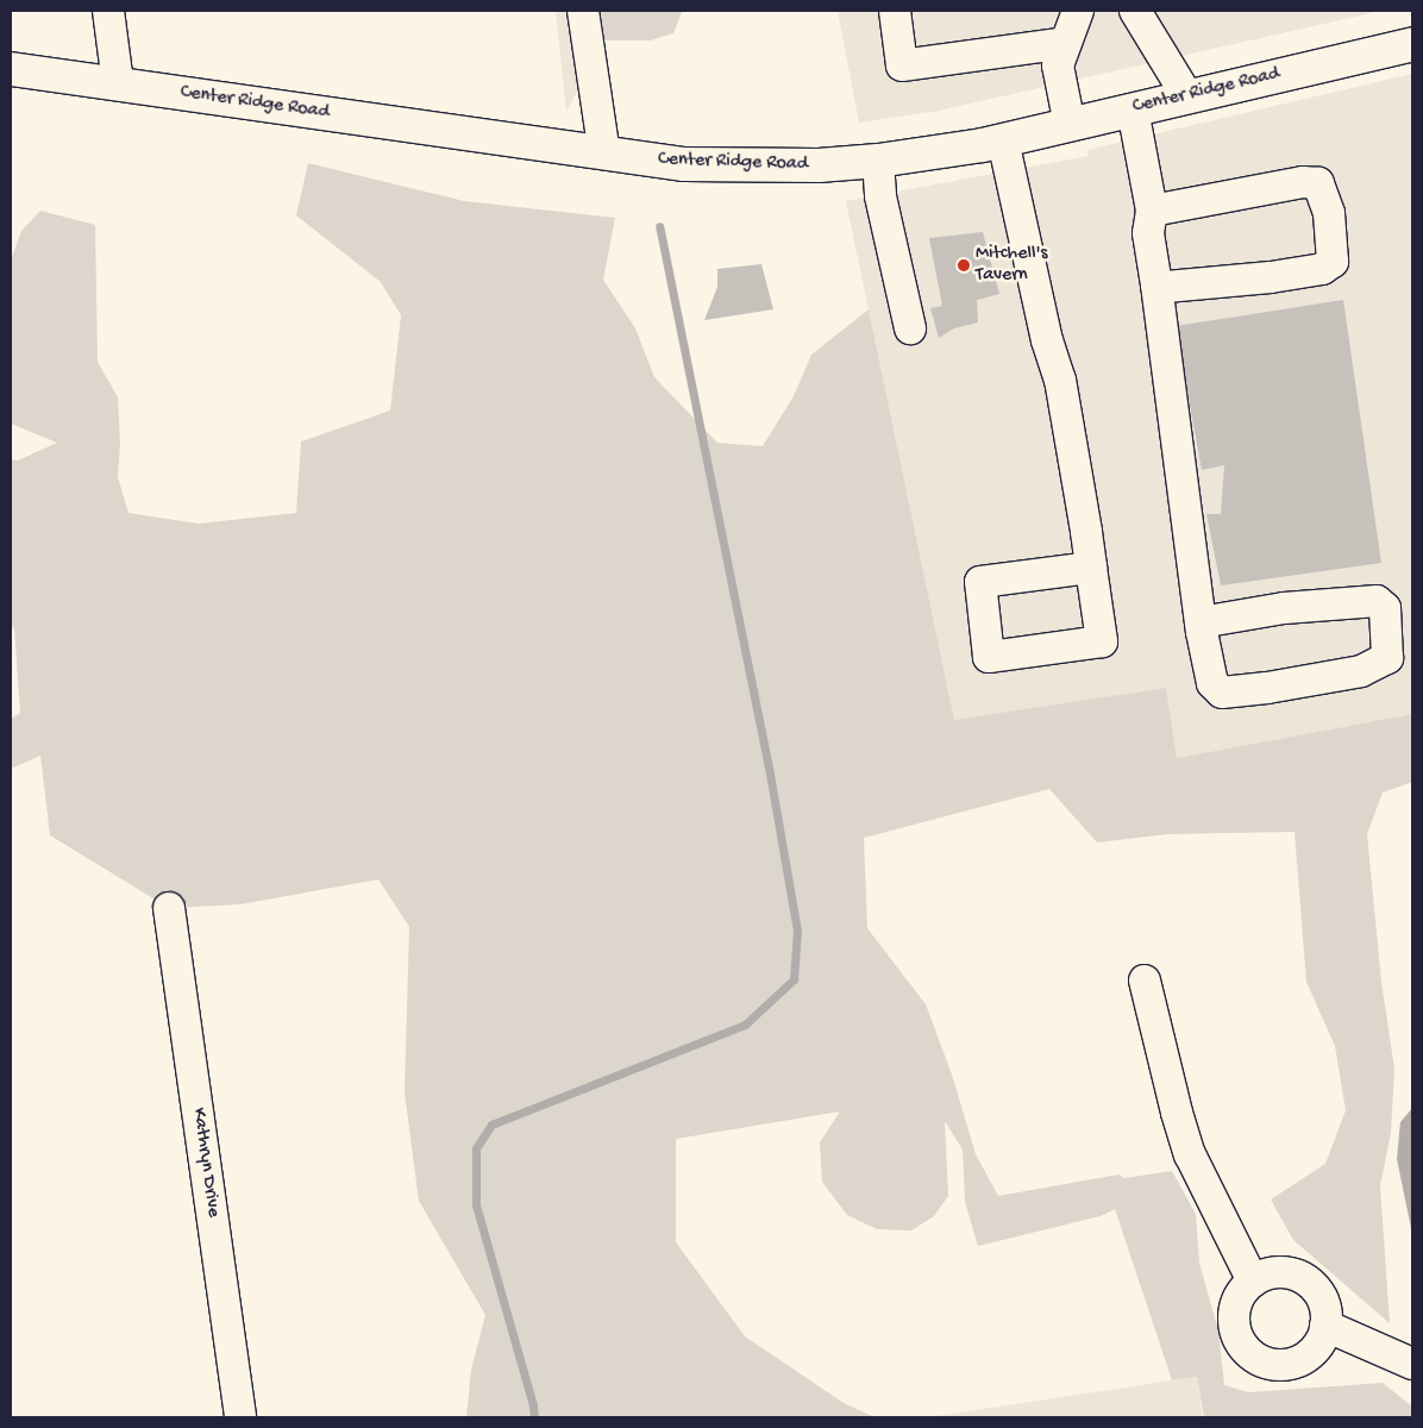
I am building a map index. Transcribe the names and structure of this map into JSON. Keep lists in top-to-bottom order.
{
  "streets": {
    "main road": ["Center Ridge Road"],
    "street": ["Kathryn Drive"]
  },
  "places": ["Mitchell's Tavern"]
}
